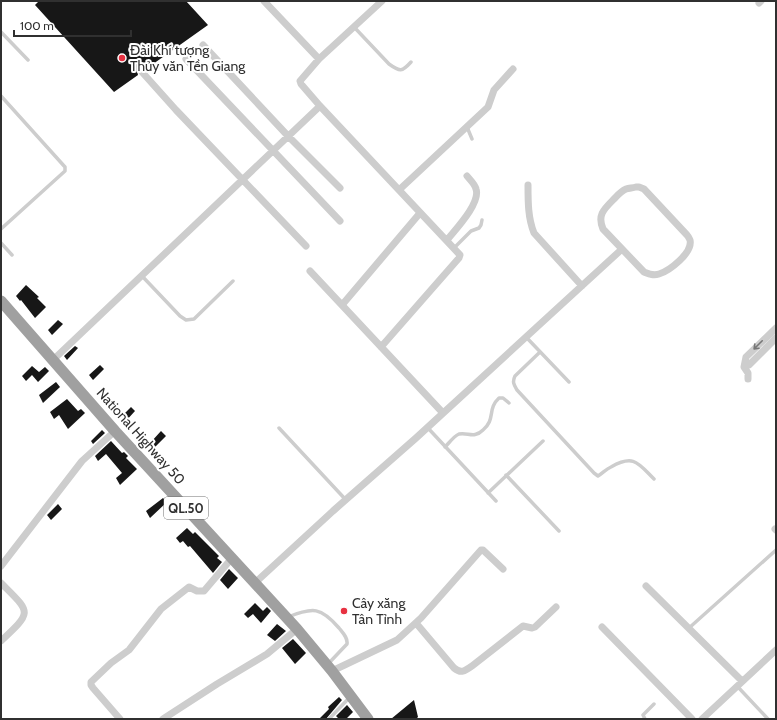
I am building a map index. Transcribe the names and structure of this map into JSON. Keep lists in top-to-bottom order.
{
  "streets": {
    "highway": ["National Highway 50", "QL.50"]
  },
  "places": ["Đài Khí tượng Thủy văn Tền Giang", "Cây xăng Tân Tỉnh"],
  "scale_bar": "100 m"
}
